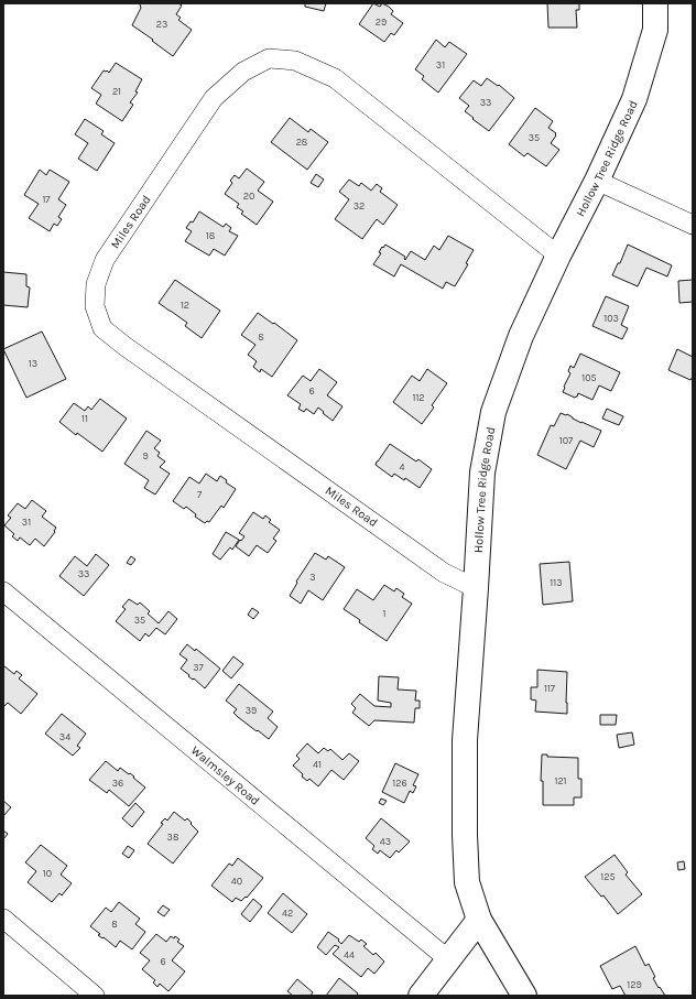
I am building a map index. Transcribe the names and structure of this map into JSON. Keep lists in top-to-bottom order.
{
  "streets": {
    "main road": ["Hollow Tree Ridge Road"],
    "street": ["Miles Road", "Walmsley Road"]
  },
  "crossings": [
    ["Hollow Tree Ridge Road", "Miles Road"]
  ],
  "house_numbers": [
    "29",
    "23",
    "31",
    "21",
    "33",
    "35",
    "28",
    "20",
    "17",
    "32",
    "18",
    "12",
    "103",
    "8",
    "13",
    "105",
    "6",
    "112",
    "11",
    "107",
    "9",
    "4",
    "7",
    "31",
    "33",
    "3",
    "113",
    "1",
    "35",
    "37",
    "117",
    "39",
    "34",
    "41",
    "121",
    "36",
    "126",
    "38",
    "43",
    "10",
    "125",
    "40",
    "42",
    "8",
    "44",
    "6",
    "129"
  ]
}
